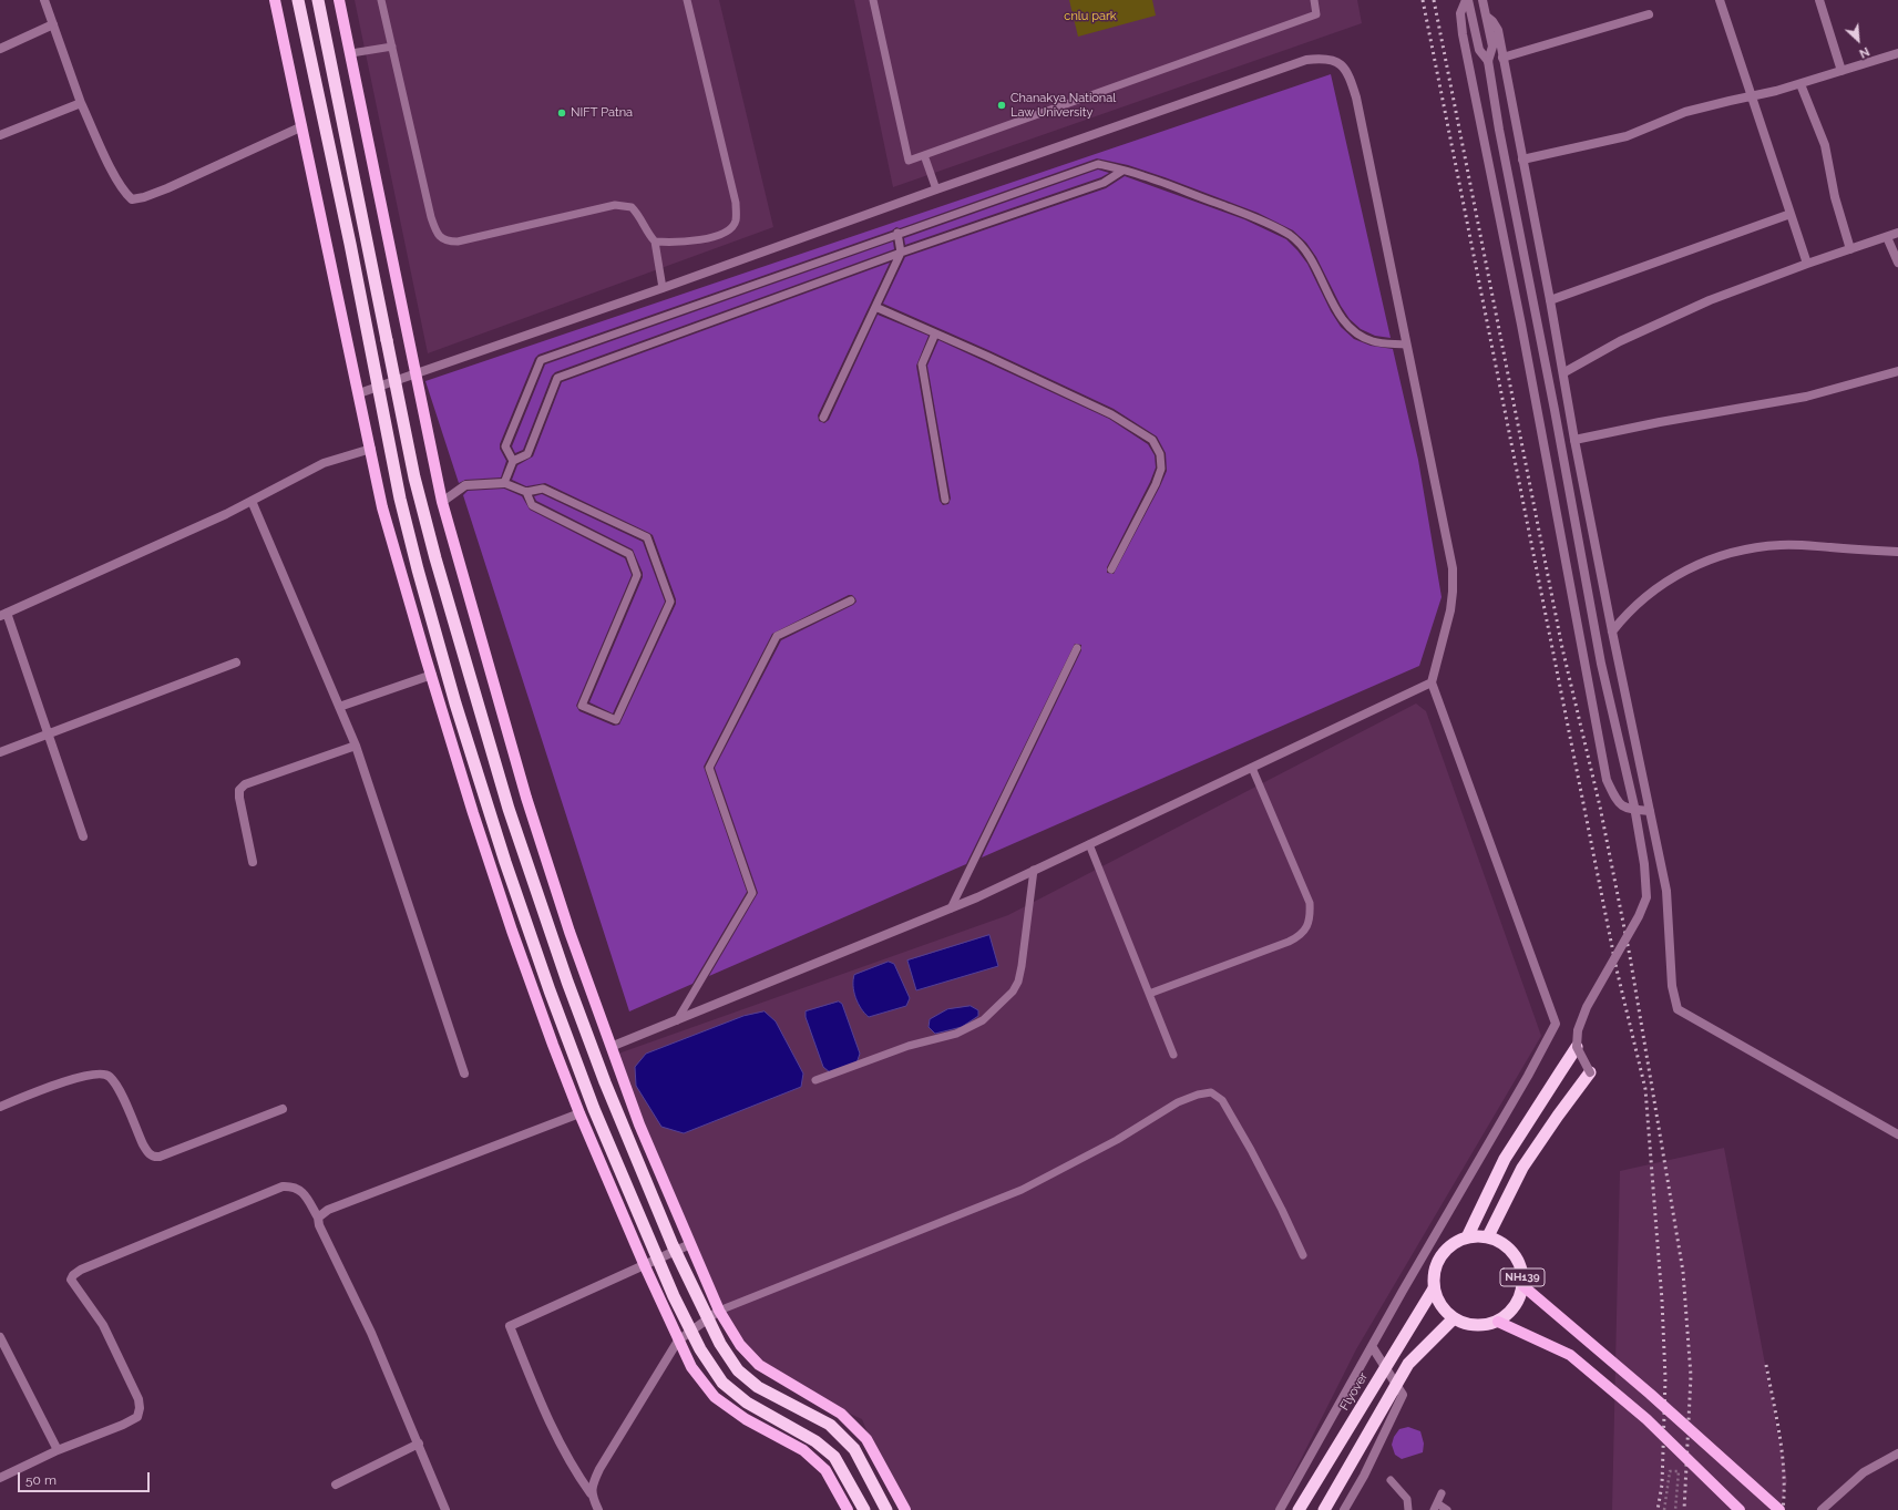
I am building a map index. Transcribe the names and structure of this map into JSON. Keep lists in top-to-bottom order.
{
  "streets": {
    "highway": ["NH139", "Flyover"]
  },
  "crossings": [
    ["NH139", "Flyover"]
  ],
  "parks": ["cnlu park"],
  "places": ["Chanakya National Law University", "NIFT Patna"],
  "scale_bar": "50 m",
  "north": "bottom right"
}
